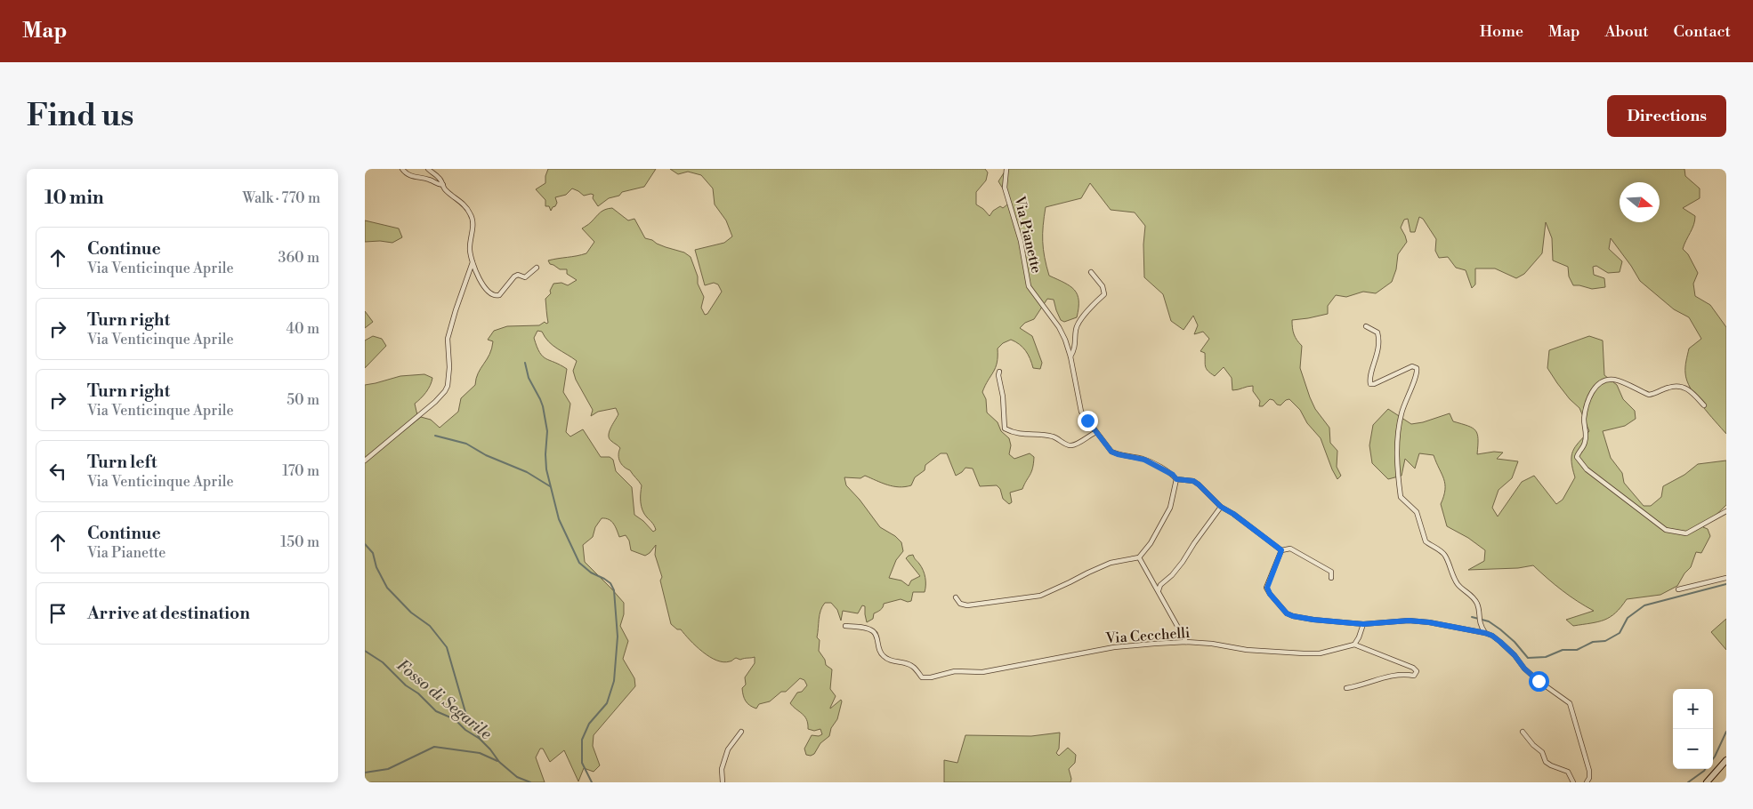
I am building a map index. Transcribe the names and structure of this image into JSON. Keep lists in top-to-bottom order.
{
  "streets": {
    "street": ["Via Pianette", "Via Cecchelli"]
  },
  "water": ["Fosso di Segarile"],
  "north": "right",
  "page": {
    "header": "Map",
    "nav": [
      "Home",
      "Map",
      "About",
      "Contact"
    ],
    "buttons": "Directions",
    "title": "Find us",
    "heading": ["10 min", "Walk · 770 m"],
    "list": [
      ["Continue", "Via Venticinque Aprile", "360 m"],
      ["Turn right", "Via Venticinque Aprile", "40 m"],
      ["Turn right", "Via Venticinque Aprile", "50 m"],
      ["Turn left", "Via Venticinque Aprile", "170 m"],
      ["Continue", "Via Pianette", "150 m"],
      "Arrive at destination"
    ],
    "map_buttons": ["+", "−"]
  }
}
